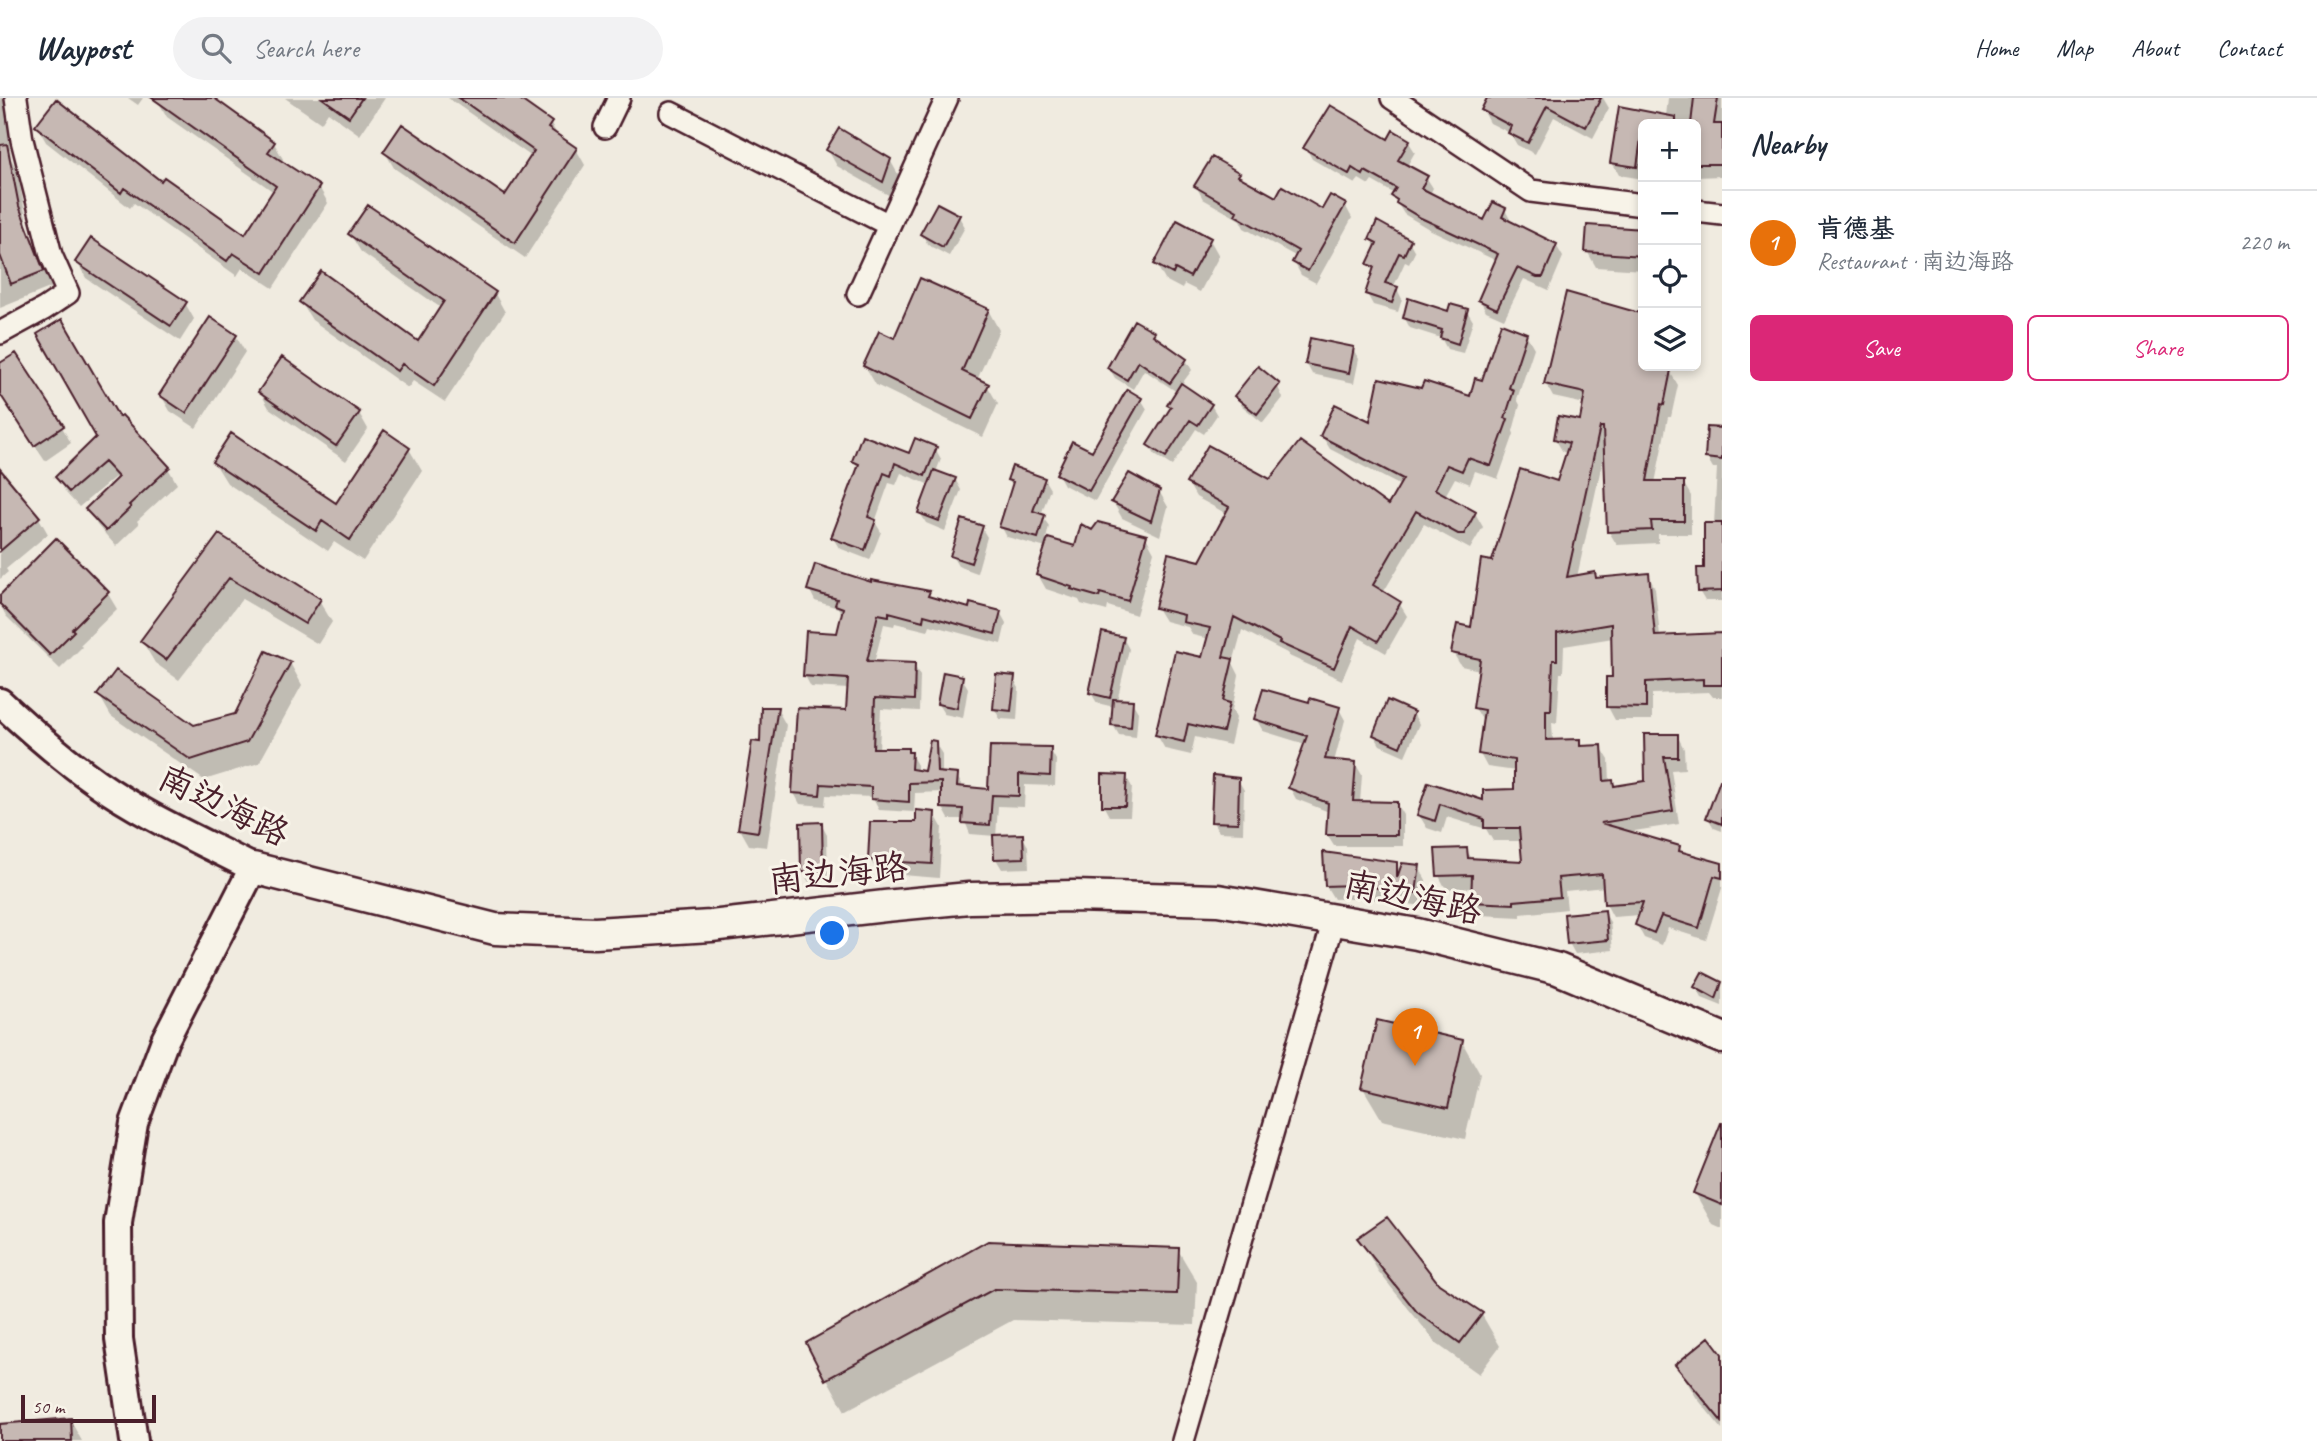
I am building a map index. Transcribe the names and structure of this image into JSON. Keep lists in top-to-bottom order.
{
  "streets": {
    "main road": ["南边海路"]
  },
  "scale_bar": "50 m",
  "page": {
    "header": "Waypost",
    "search": "Search here",
    "nav": [
      "Home",
      "Map",
      "About",
      "Contact"
    ],
    "heading": "Nearby",
    "map_buttons": ["+", "−"],
    "list": [
      {
        "mark": "1",
        "name": "肯德基",
        "note": "Restaurant · 南边海路",
        "value": "220 m"
      }
    ],
    "buttons": ["Save", "Share"],
    "pins": "1",
    "scale": "50 m"
  }
}
